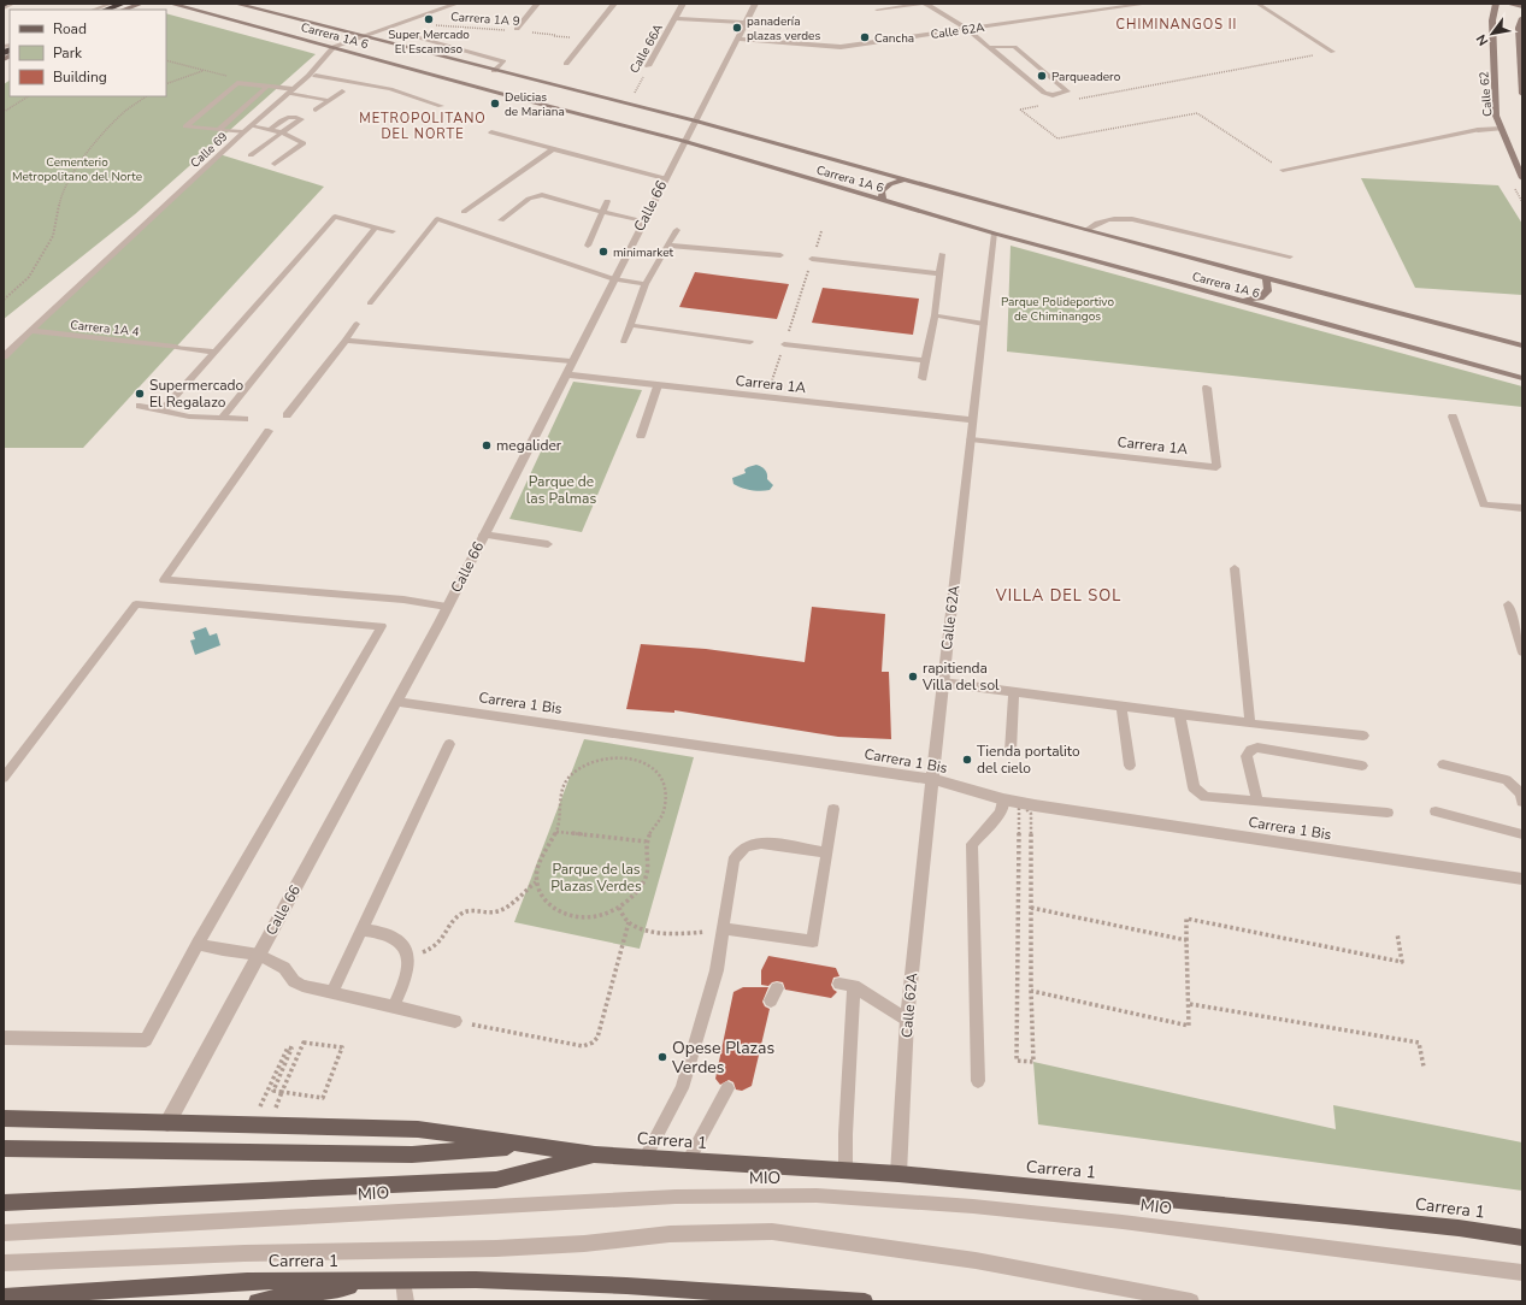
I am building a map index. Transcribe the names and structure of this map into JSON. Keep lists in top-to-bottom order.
{
  "streets": {
    "main road": ["Carrera 1"],
    "street": [
      "Carrera 1A 9",
      "Calle 62A",
      "Carrera 1A 6",
      "Calle 66A",
      "Calle 62",
      "Calle 69",
      "Calle 66",
      "Carrera 1A 4",
      "Carrera 1A",
      "Carrera 1 Bis"
    ],
    "lane": ["MIO"]
  },
  "crossings": [
    ["Carrera 1A 9", "Calle 69"],
    ["Calle 62A", "Carrera 1A 6"],
    ["Calle 62A", "Calle 66"],
    ["Calle 62A", "Carrera 1A"],
    ["Calle 62A", "Carrera 1 Bis"],
    ["Calle 62A", "Carrera 1"],
    ["Carrera 1A 6", "Calle 66A"],
    ["Carrera 1A 6", "Calle 69"],
    ["Carrera 1A 6", "Calle 66"],
    ["Calle 69", "Carrera 1A 4"],
    ["Calle 66", "Carrera 1A"],
    ["Calle 66", "Carrera 1 Bis"],
    ["Calle 66", "Carrera 1"]
  ],
  "districts": ["CHIMINANGOS II", "METROPOLITANO DEL NORTE", "VILLA DEL SOL"],
  "parks": [
    "Cementerio Metropolitano del Norte",
    "Parque Polideportivo de Chiminangos",
    "Parque de las Palmas",
    "Parque de las Plazas Verdes"
  ],
  "places": [
    "Super Mercado El Escamoso",
    "panadería plazas verdes",
    "Cancha",
    "Parqueadero",
    "Delicias de Mariana",
    "minimarket",
    "Supermercado El Regalazo",
    "megalider",
    "rapitienda Villa del sol",
    "Tienda portalito del cielo",
    "Opese Plazas Verdes"
  ],
  "legend": ["Road", "Park", "Building"],
  "north": "bottom left"
}
